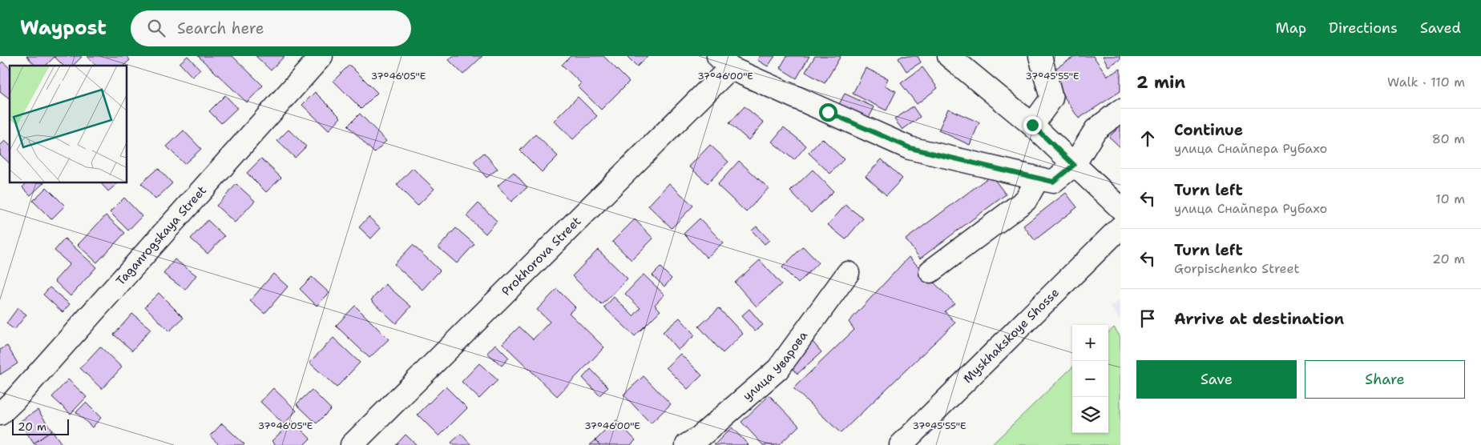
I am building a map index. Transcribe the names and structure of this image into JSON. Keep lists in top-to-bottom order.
{
  "streets": {
    "street": [
      "Taganrogskaya Street",
      "Prokhorova Street",
      "Myskhakskoye Shosse",
      "улица Уварова"
    ]
  },
  "scale_bar": "20 m",
  "page": {
    "header": "Waypost",
    "search": "Search here",
    "nav": ["Map", "Directions", "Saved"],
    "heading": ["2 min", "Walk · 110 m"],
    "list": [
      ["Continue", "улица Снайпера Рубахо", "80 m"],
      ["Turn left", "улица Снайпера Рубахо", "10 m"],
      ["Turn left", "Gorpischenko Street", "20 m"],
      "Arrive at destination"
    ],
    "map_buttons": ["+", "−"],
    "buttons": ["Save", "Share"],
    "scale": "20 m"
  },
  "coordinates": ["37°46'05\"E", "37°46'00\"E", "37°45'55\"E"]
}
